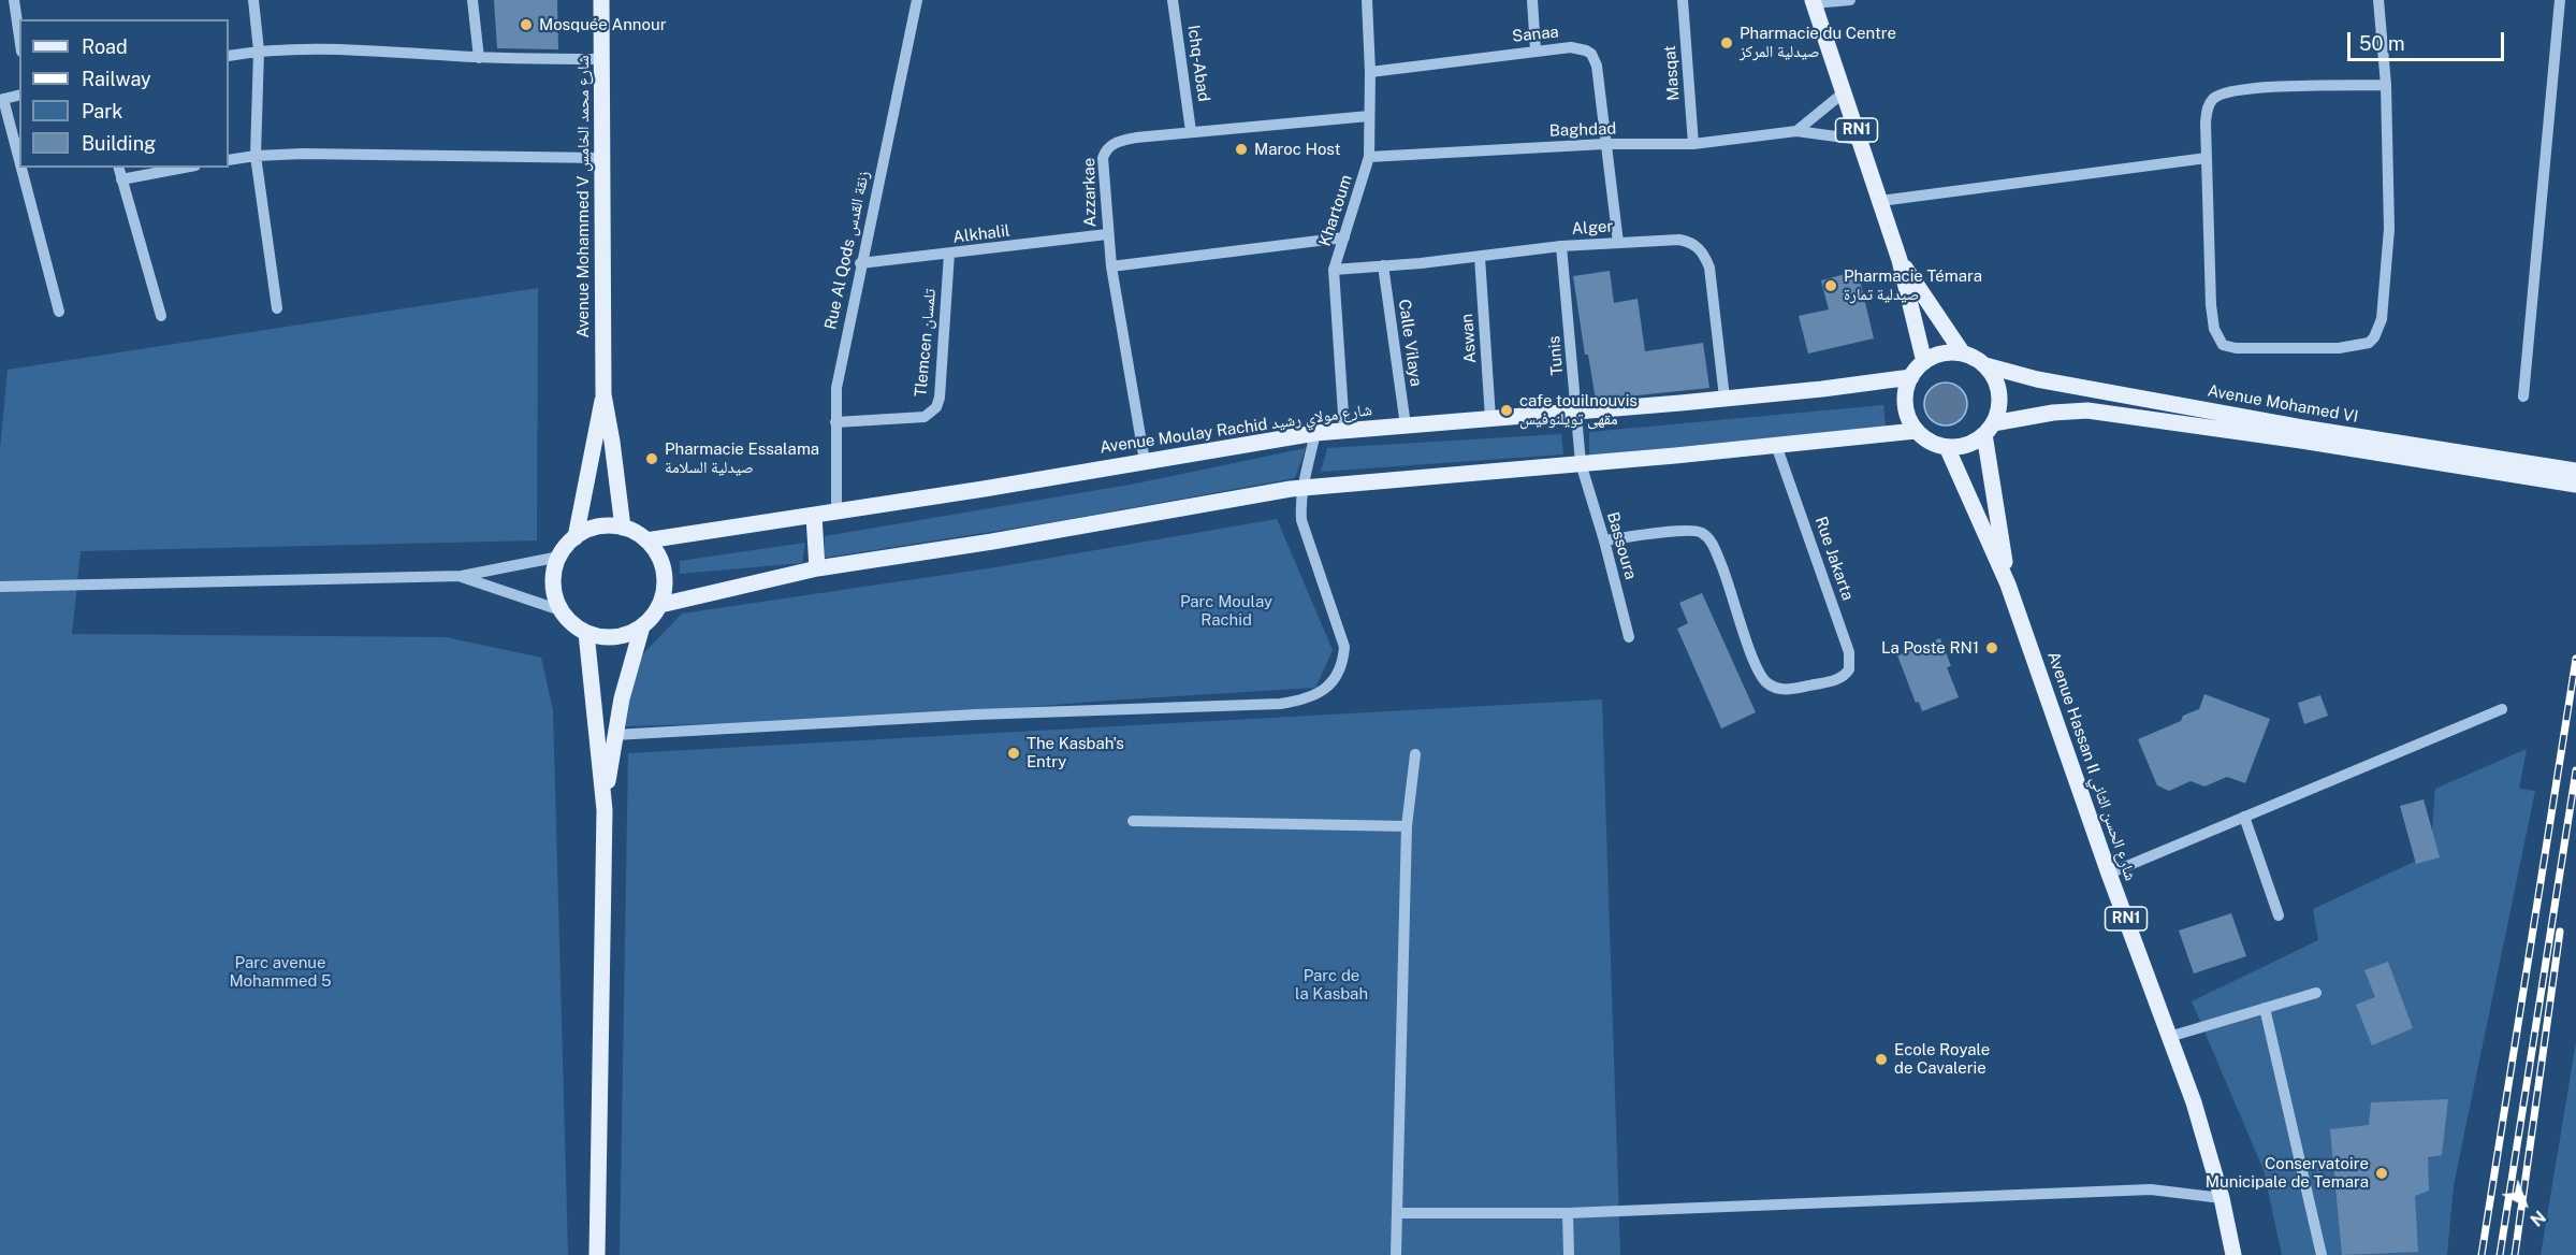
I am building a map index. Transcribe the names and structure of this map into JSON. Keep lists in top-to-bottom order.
{
  "streets": {
    "main road": [
      "RN1",
      "Avenue Mohammed V شارع محمد الخامس",
      "Avenue Mohamed VI",
      "Avenue Moulay Rachid شارع مولاي رشيد",
      "Avenue Hassan II شارع الحسن الثاني"
    ],
    "street": [
      "Sanaa",
      "Ichq-Abad",
      "Masqat",
      "Baghdad",
      "Azzarkae",
      "Khartoum",
      "Alger",
      "Alkhalil",
      "Rue Al Qods زنقة القدس",
      "Aswan",
      "Tlemcen تلمسان",
      "Calle Vilaya",
      "Tunis",
      "Bassoura",
      "Rue Jakarta"
    ]
  },
  "crossings": [
    ["Sanaa", "Baghdad"],
    ["Sanaa", "Khartoum"],
    ["Sanaa", "Alger"],
    ["Ichq-Abad", "Azzarkae"],
    ["Masqat", "Baghdad"],
    ["Baghdad", "RN1"],
    ["Baghdad", "Khartoum"],
    ["RN1", "Avenue Mohamed VI"],
    ["RN1", "Avenue Moulay Rachid شارع مولاي رشيد"],
    ["RN1", "Avenue Hassan II شارع الحسن الثاني"],
    ["Azzarkae", "Khartoum"],
    ["Azzarkae", "Alkhalil"],
    ["Azzarkae", "Avenue Moulay Rachid شارع مولاي رشيد"],
    ["Khartoum", "Alger"],
    ["Khartoum", "Avenue Moulay Rachid شارع مولاي رشيد"],
    ["Alger", "Aswan"],
    ["Alger", "Calle Vilaya"],
    ["Alger", "Tunis"],
    ["Alger", "Avenue Moulay Rachid شارع مولاي رشيد"],
    ["Alkhalil", "Rue Al Qods زنقة القدس"],
    ["Alkhalil", "Tlemcen تلمسان"],
    ["Rue Al Qods زنقة القدس", "Tlemcen تلمسان"],
    ["Rue Al Qods زنقة القدس", "Avenue Moulay Rachid شارع مولاي رشيد"],
    ["Aswan", "Avenue Moulay Rachid شارع مولاي رشيد"],
    ["Calle Vilaya", "Avenue Moulay Rachid شارع مولاي رشيد"],
    ["Tunis", "Avenue Moulay Rachid شارع مولاي رشيد"],
    ["Tunis", "Bassoura"],
    ["Avenue Mohamed VI", "Avenue Moulay Rachid شارع مولاي رشيد"],
    ["Avenue Mohamed VI", "Avenue Hassan II شارع الحسن الثاني"],
    ["Avenue Moulay Rachid شارع مولاي رشيد", "Avenue Hassan II شارع الحسن الثاني"],
    ["Bassoura", "Rue Jakarta"]
  ],
  "parks": ["Parc Moulay Rachid", "Parc avenue Mohammed 5", "Parc de la Kasbah"],
  "places": [
    "Mosquée Annour",
    "Pharmacie du Centre صيدلية المركز",
    "Maroc Host",
    "Pharmacie Témara صيدلية تمارة",
    "cafe touilnouvis مقهى تويلنوفيس",
    "Pharmacie Essalama صيدلية السلامة",
    "La Poste RN1",
    "The Kasbah's Entry",
    "Ecole Royale de Cavalerie",
    "Conservatoire Municipale de Temara"
  ],
  "legend": [
    "Road",
    "Railway",
    "Park",
    "Building"
  ],
  "scale_bar": "50 m",
  "north": "bottom right"
}
